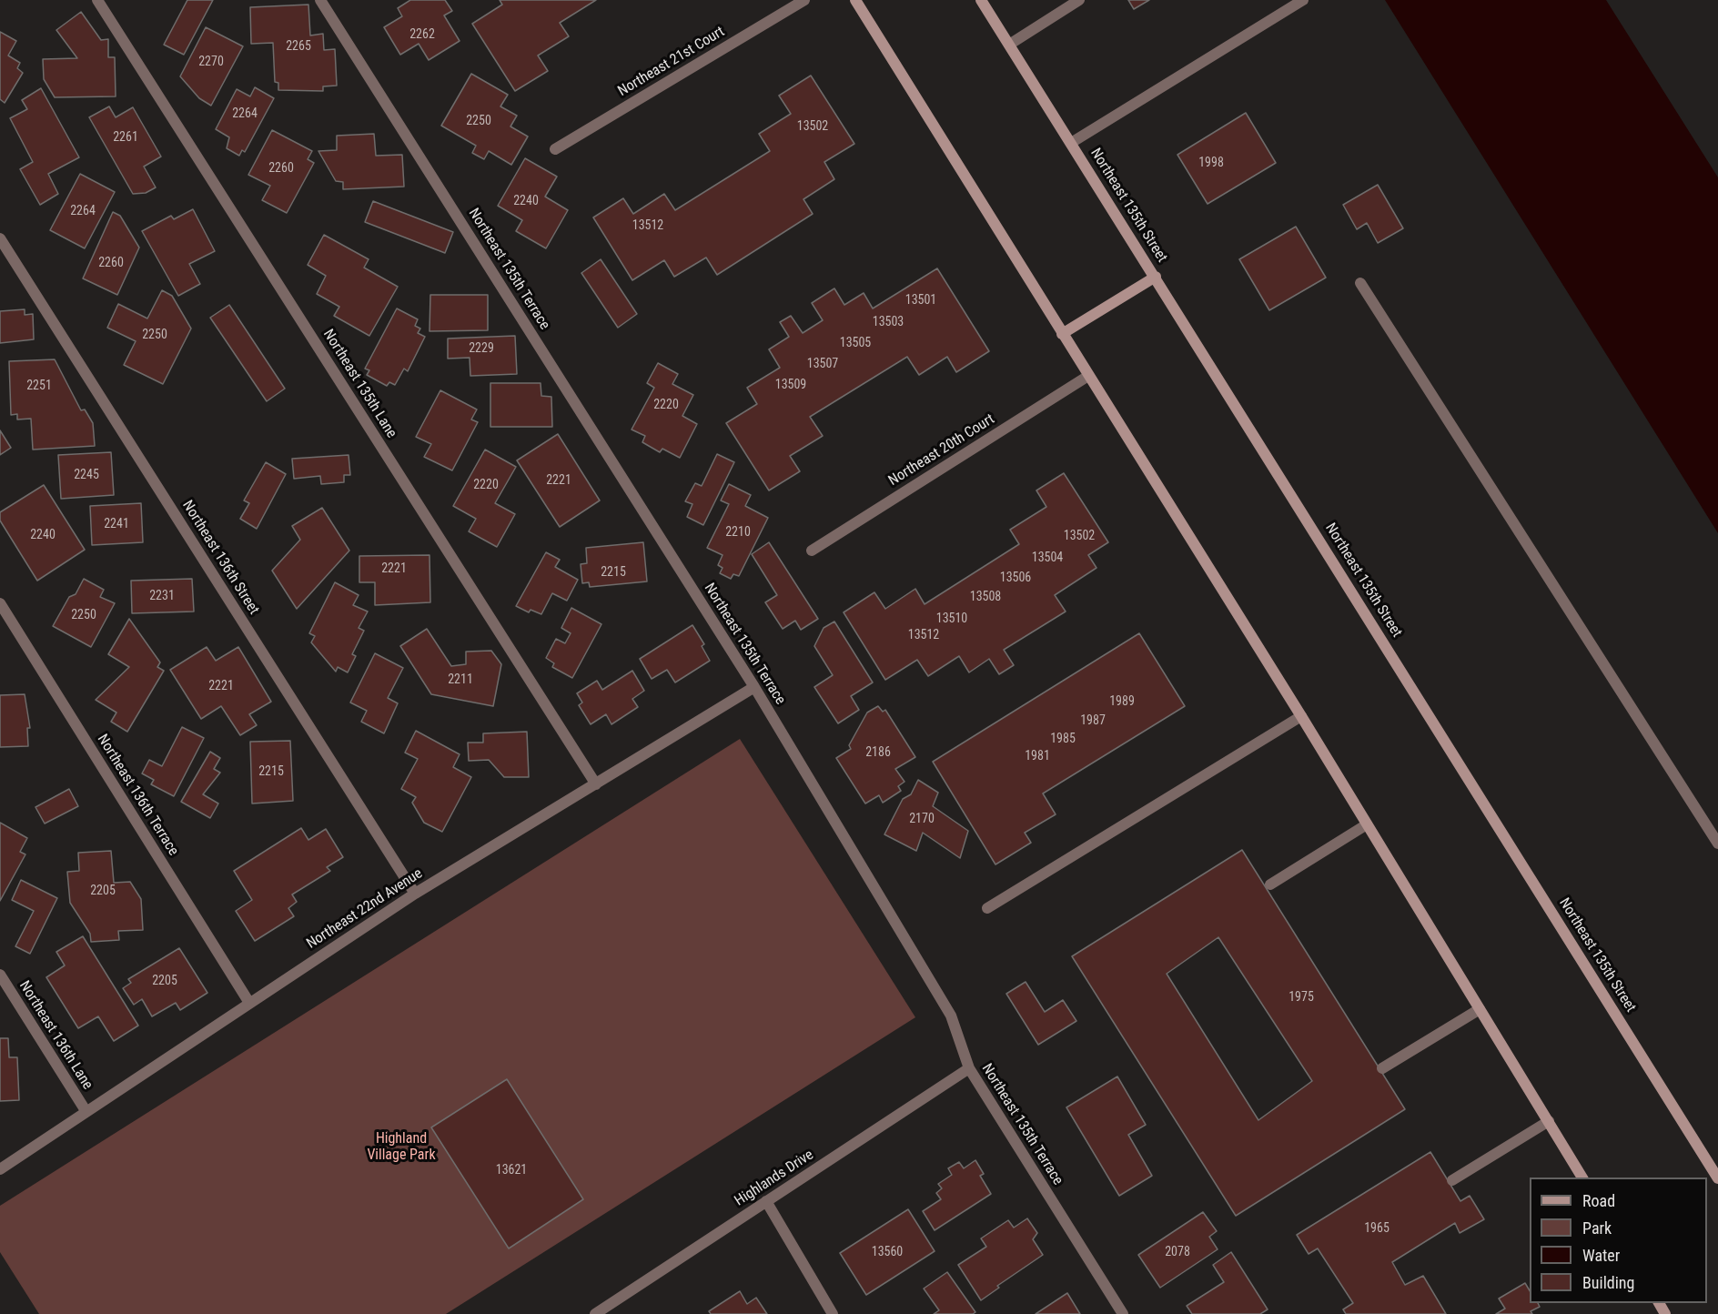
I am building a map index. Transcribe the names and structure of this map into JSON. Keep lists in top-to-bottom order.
{
  "streets": {
    "street": [
      "Northeast 21st Court",
      "Northeast 135th Street",
      "Northeast 135th Terrace",
      "Northeast 135th Lane",
      "Northeast 20th Court",
      "Northeast 136th Street",
      "Northeast 136th Terrace",
      "Northeast 22nd Avenue",
      "Northeast 136th Lane",
      "Highlands Drive"
    ]
  },
  "crossings": [
    ["Northeast 135th Terrace", "Northeast 22nd Avenue"],
    ["Northeast 135th Terrace", "Highlands Drive"],
    ["Northeast 135th Lane", "Northeast 22nd Avenue"],
    ["Northeast 136th Street", "Northeast 22nd Avenue"],
    ["Northeast 136th Terrace", "Northeast 22nd Avenue"],
    ["Northeast 22nd Avenue", "Northeast 136th Lane"]
  ],
  "parks": ["Highland Village Park"],
  "house_numbers": [
    "2262",
    "2265",
    "2270",
    "2264",
    "2250",
    "13502",
    "2261",
    "1998",
    "2260",
    "2240",
    "2264",
    "13512",
    "2260",
    "13501",
    "13503",
    "2250",
    "13505",
    "2229",
    "13507",
    "13509",
    "2251",
    "2220",
    "2245",
    "2221",
    "2220",
    "2241",
    "2210",
    "2240",
    "13502",
    "13504",
    "2221",
    "2215",
    "13506",
    "2231",
    "13508",
    "2250",
    "13510",
    "13512",
    "2211",
    "2221",
    "1989",
    "1987",
    "1985",
    "2186",
    "1981",
    "2215",
    "2170",
    "2205",
    "2205",
    "1975",
    "13621",
    "1965",
    "13560",
    "2078"
  ],
  "legend": [
    "Road",
    "Park",
    "Water",
    "Building"
  ]
}
